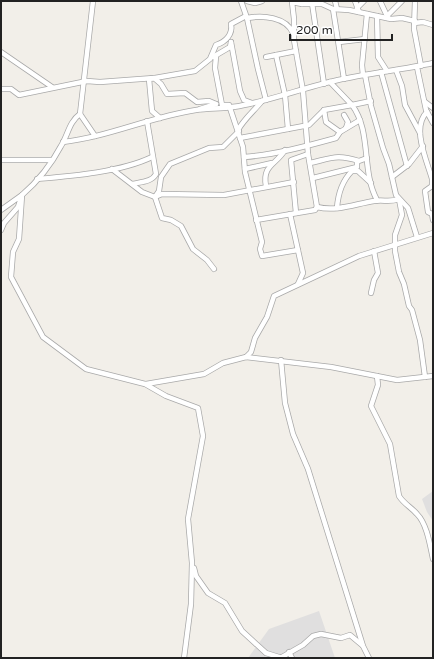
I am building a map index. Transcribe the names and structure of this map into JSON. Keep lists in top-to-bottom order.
{
  "scale_bar": "200 m"
}
